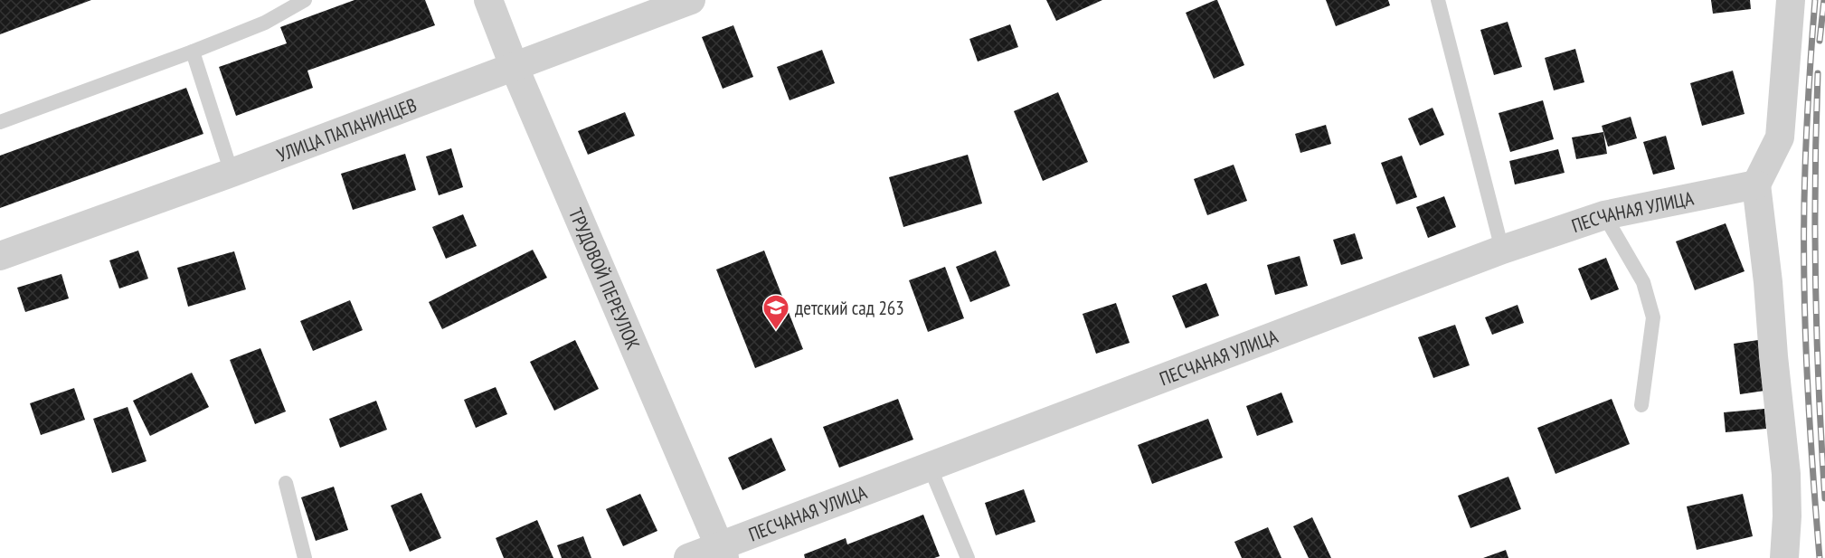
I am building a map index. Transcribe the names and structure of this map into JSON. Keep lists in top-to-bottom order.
{
  "streets": {
    "street": ["УЛИЦА ПАПАНИНЦЕВ", "ПЕСЧАНАЯ УЛИЦА", "ТРУДОВОЙ ПЕРЕУЛОК"]
  },
  "crossings": [
    ["УЛИЦА ПАПАНИНЦЕВ", "ТРУДОВОЙ ПЕРЕУЛОК"],
    ["ПЕСЧАНАЯ УЛИЦА", "ТРУДОВОЙ ПЕРЕУЛОК"]
  ],
  "places": {
    "school or university": ["детский сад 263"]
  }
}
